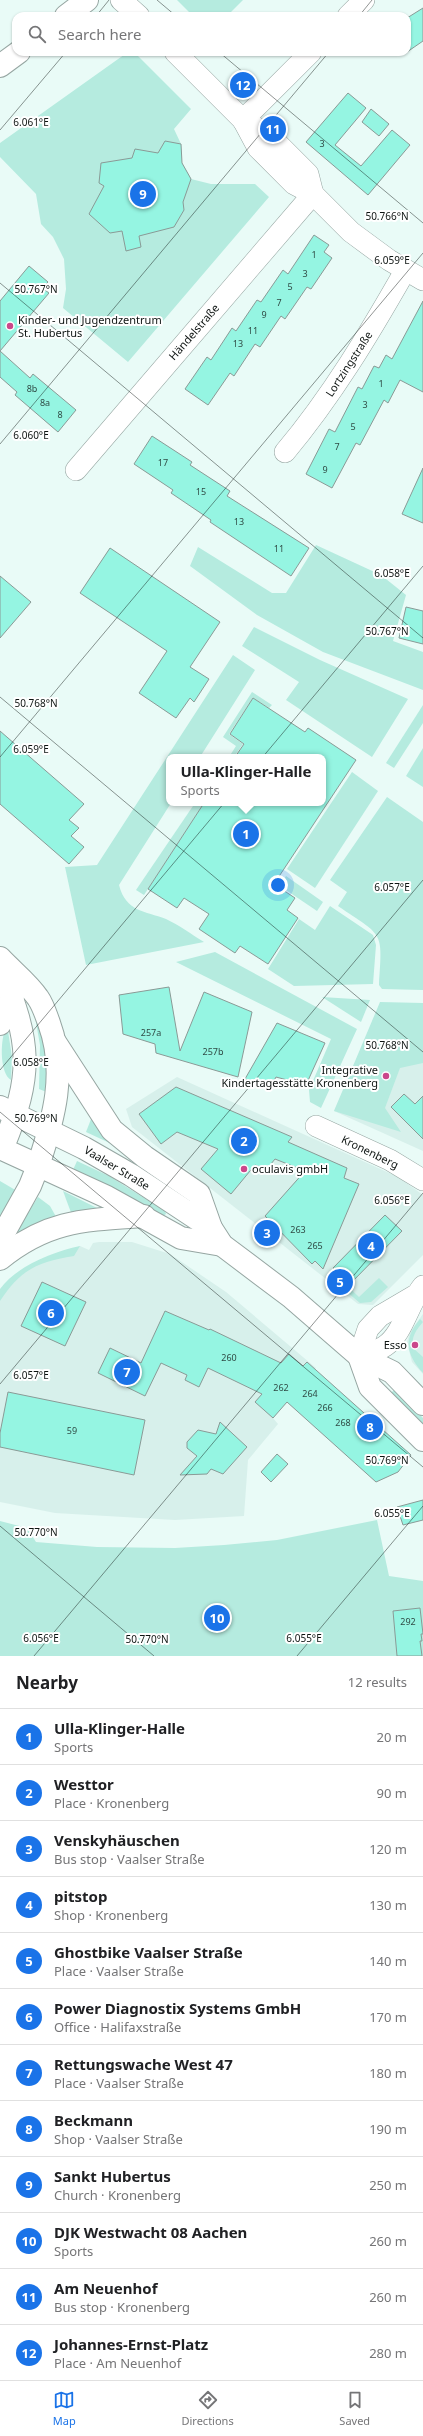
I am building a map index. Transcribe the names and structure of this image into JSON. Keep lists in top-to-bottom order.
{
  "streets": {
    "main road": ["Vaalser Straße"],
    "street": ["Händelstraße", "Lortzingstraße", "Kronenberg"]
  },
  "places": [
    "Kinder- und Jugendzentrum St. Hubertus",
    "Integrative Kindertagesstätte Kronenberg",
    "oculavis gmbH",
    "Esso"
  ],
  "house_numbers": [
    "3",
    "1",
    "3",
    "5",
    "7",
    "9",
    "11",
    "13",
    "1",
    "8b",
    "8a",
    "3",
    "8",
    "5",
    "7",
    "17",
    "9",
    "15",
    "13",
    "11",
    "257a",
    "257b",
    "263",
    "265",
    "260",
    "262",
    "264",
    "266",
    "268",
    "59",
    "292"
  ],
  "page": {
    "search": "Search here",
    "pins": [
      "12",
      "11",
      "9",
      "1",
      "2",
      "3",
      "4",
      "5",
      "6",
      "7",
      "8",
      "10"
    ],
    "popup": ["Ulla-Klinger-Halle", "Sports"],
    "heading": ["Nearby", "12 results"],
    "list": [
      {
        "mark": "1",
        "name": "Ulla-Klinger-Halle",
        "note": "Sports",
        "value": "20 m"
      },
      {
        "mark": "2",
        "name": "Westtor",
        "note": "Place · Kronenberg",
        "value": "90 m"
      },
      {
        "mark": "3",
        "name": "Venskyhäuschen",
        "note": "Bus stop · Vaalser Straße",
        "value": "120 m"
      },
      {
        "mark": "4",
        "name": "pitstop",
        "note": "Shop · Kronenberg",
        "value": "130 m"
      },
      {
        "mark": "5",
        "name": "Ghostbike Vaalser Straße",
        "note": "Place · Vaalser Straße",
        "value": "140 m"
      },
      {
        "mark": "6",
        "name": "Power Diagnostix Systems GmbH",
        "note": "Office · Halifaxstraße",
        "value": "170 m"
      },
      {
        "mark": "7",
        "name": "Rettungswache West 47",
        "note": "Place · Vaalser Straße",
        "value": "180 m"
      },
      {
        "mark": "8",
        "name": "Beckmann",
        "note": "Shop · Vaalser Straße",
        "value": "190 m"
      },
      {
        "mark": "9",
        "name": "Sankt Hubertus",
        "note": "Church · Kronenberg",
        "value": "250 m"
      },
      {
        "mark": "10",
        "name": "DJK Westwacht 08 Aachen",
        "note": "Sports",
        "value": "260 m"
      },
      {
        "mark": "11",
        "name": "Am Neuenhof",
        "note": "Bus stop · Kronenberg",
        "value": "260 m"
      },
      {
        "mark": "12",
        "name": "Johannes-Ernst-Platz",
        "note": "Place · Am Neuenhof",
        "value": "280 m"
      }
    ],
    "nav": ["Map", "Directions", "Saved"]
  },
  "coordinates": [
    "6.061°E",
    "50.766°N",
    "6.059°E",
    "50.767°N",
    "6.060°E",
    "6.058°E",
    "50.768°N",
    "6.057°E",
    "50.769°N",
    "6.056°E",
    "6.055°E",
    "50.770°N"
  ]
}
